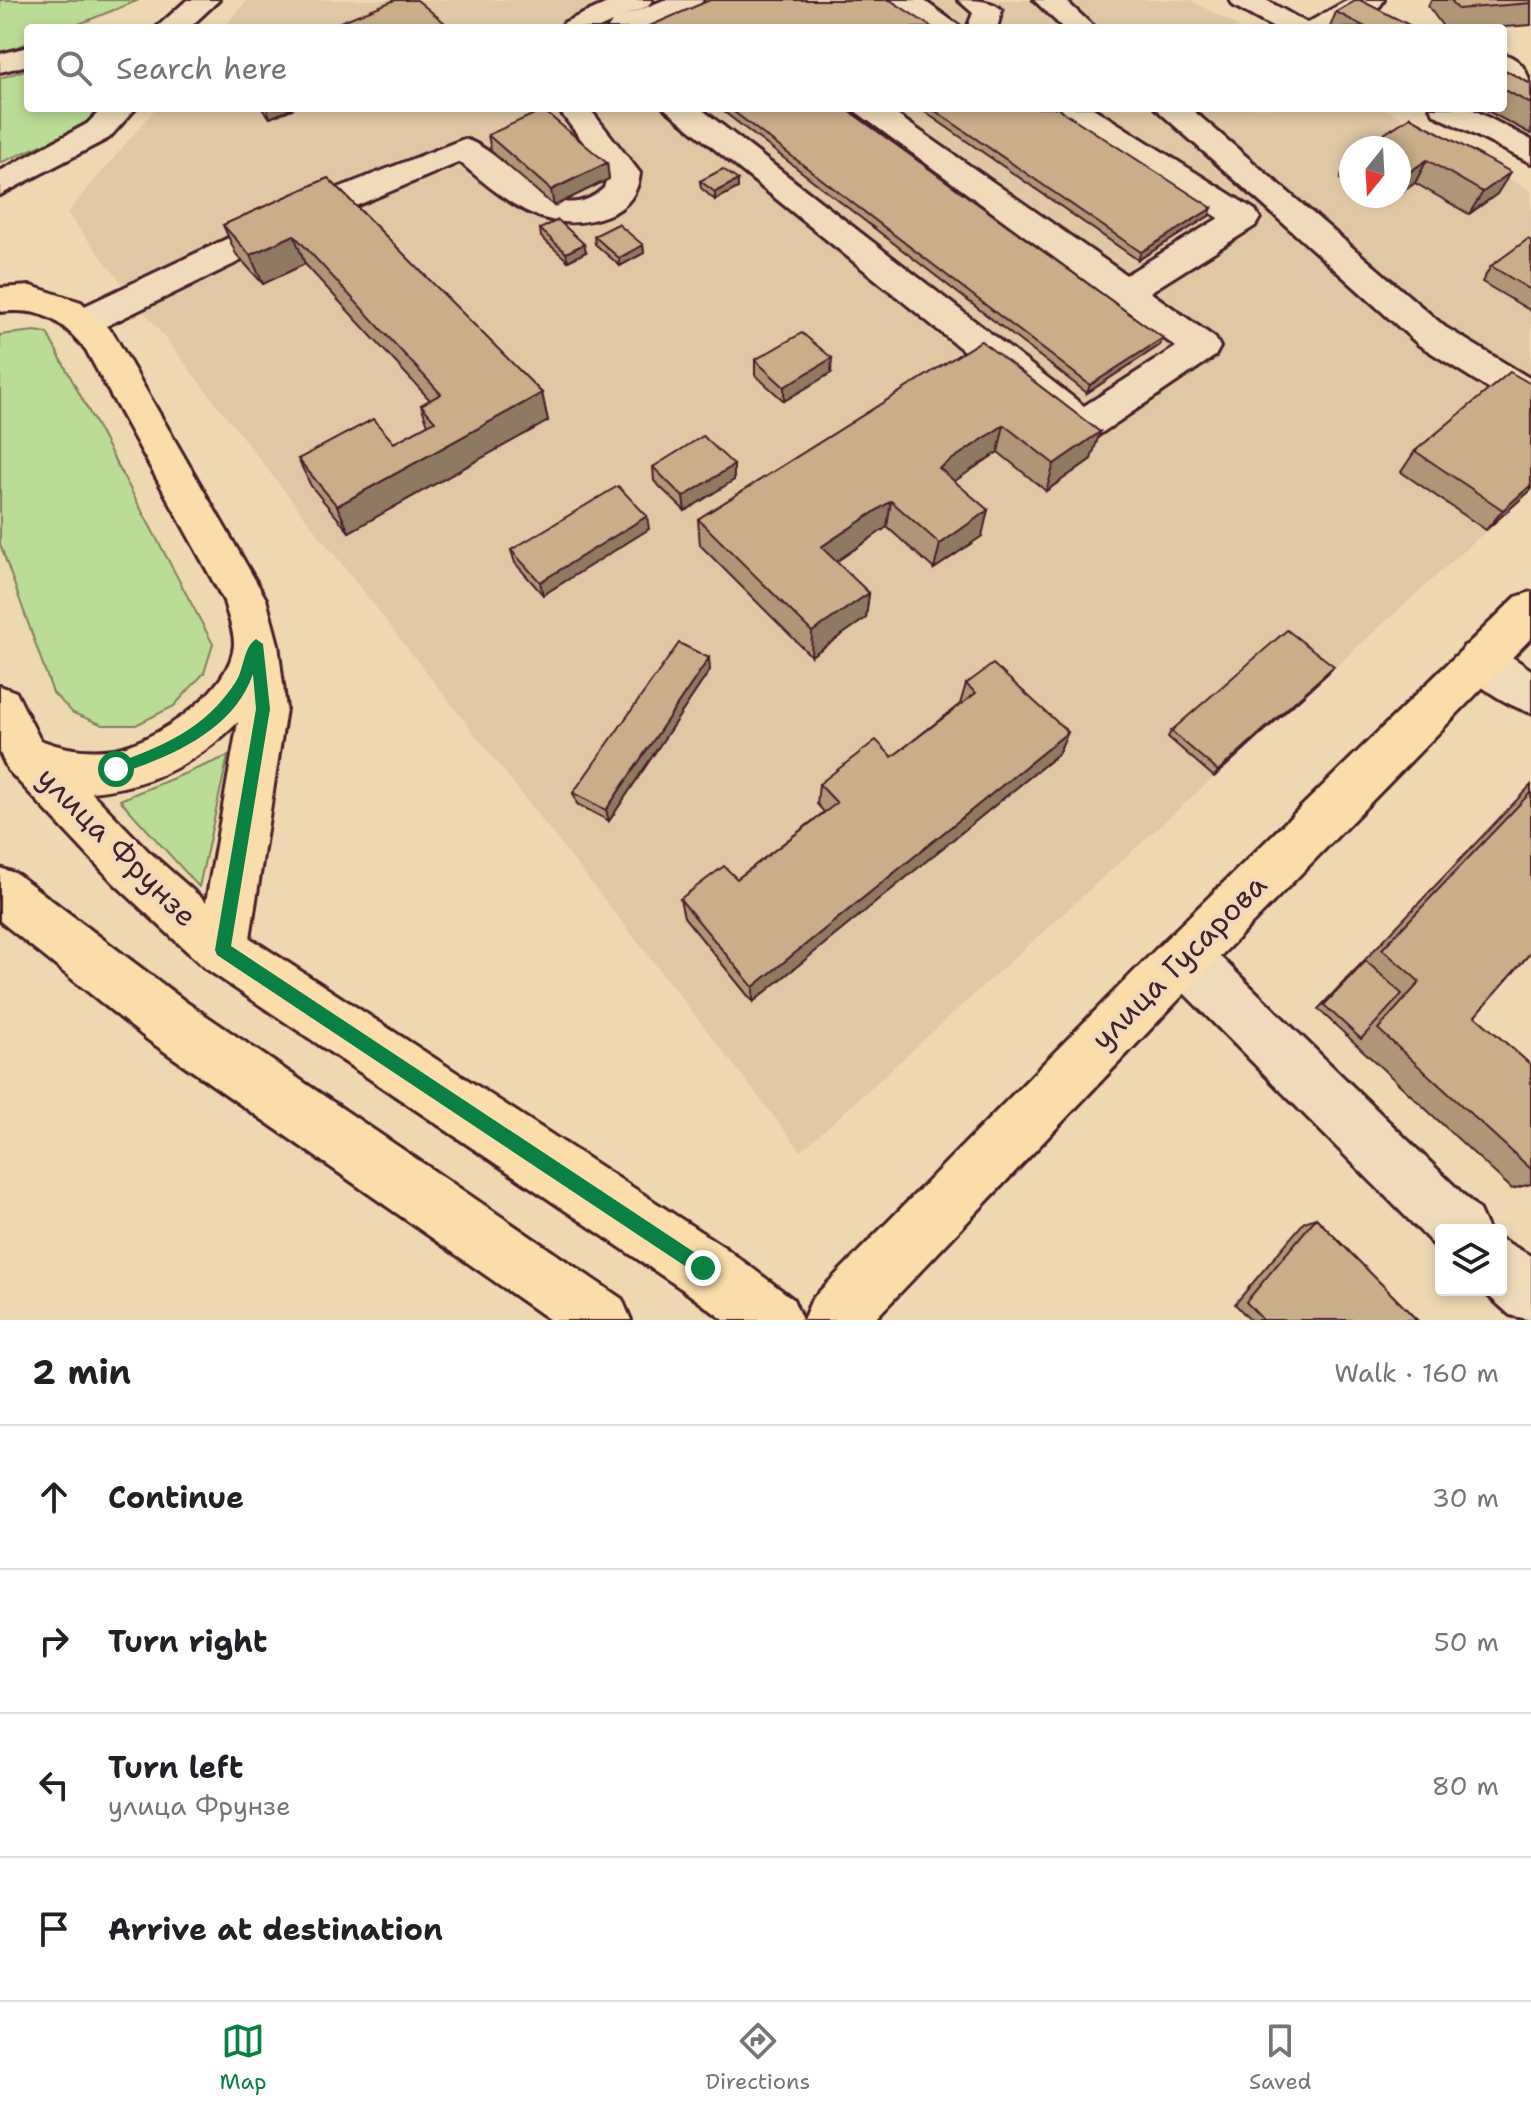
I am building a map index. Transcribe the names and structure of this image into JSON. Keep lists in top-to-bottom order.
{
  "streets": {
    "main road": ["улица Фрунзе", "улица Гусарова"]
  },
  "north": "bottom",
  "page": {
    "search": "Search here",
    "heading": ["2 min", "Walk · 160 m"],
    "list": [
      ["Continue", "30 m"],
      ["Turn right", "50 m"],
      ["Turn left", "улица Фрунзе", "80 m"],
      "Arrive at destination"
    ],
    "nav": ["Map", "Directions", "Saved"]
  }
}
